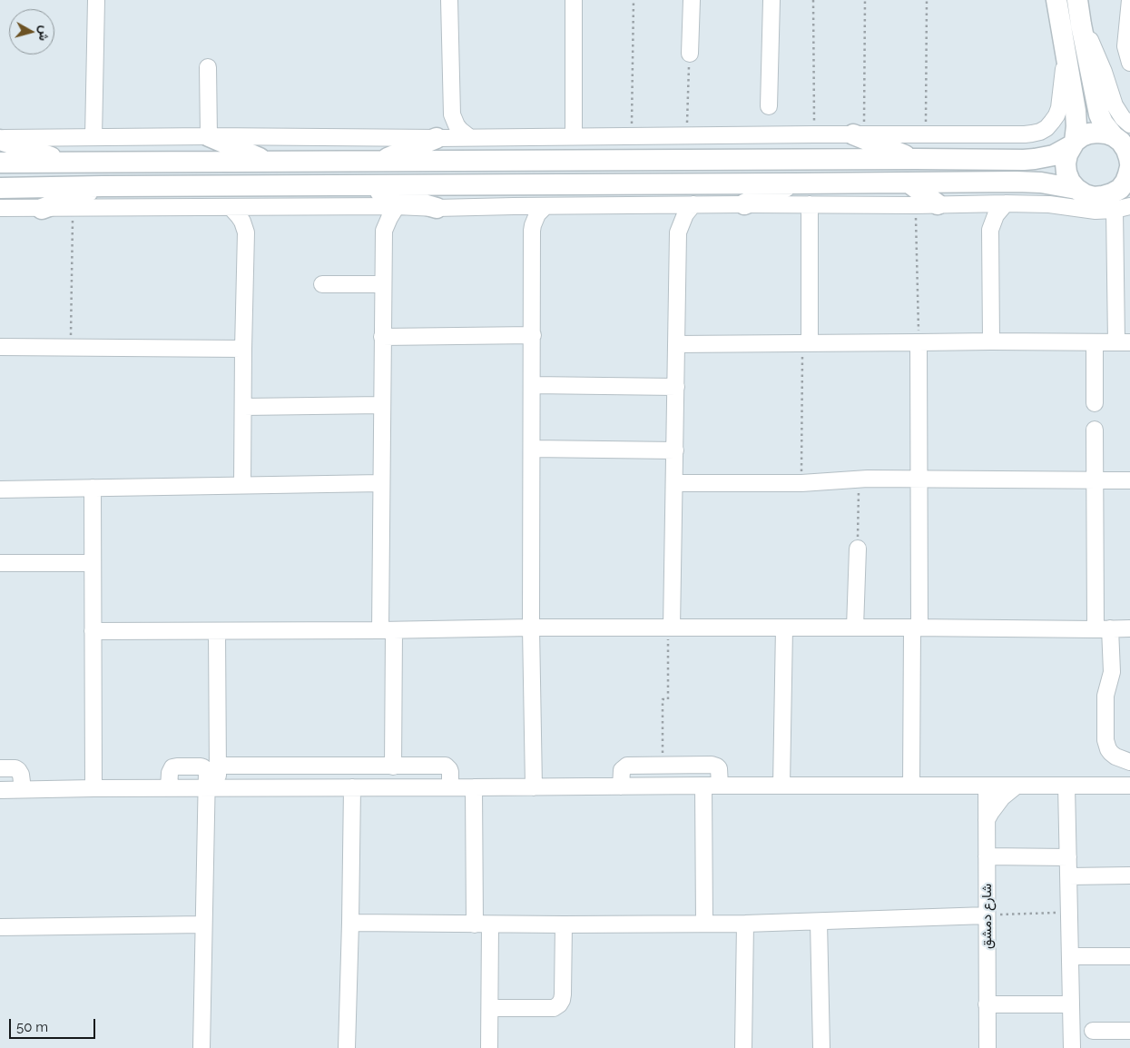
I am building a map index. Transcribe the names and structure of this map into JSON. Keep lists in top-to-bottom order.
{
  "streets": {
    "street": ["شارع دمشق"]
  },
  "scale_bar": "50 m",
  "north": "right"
}
